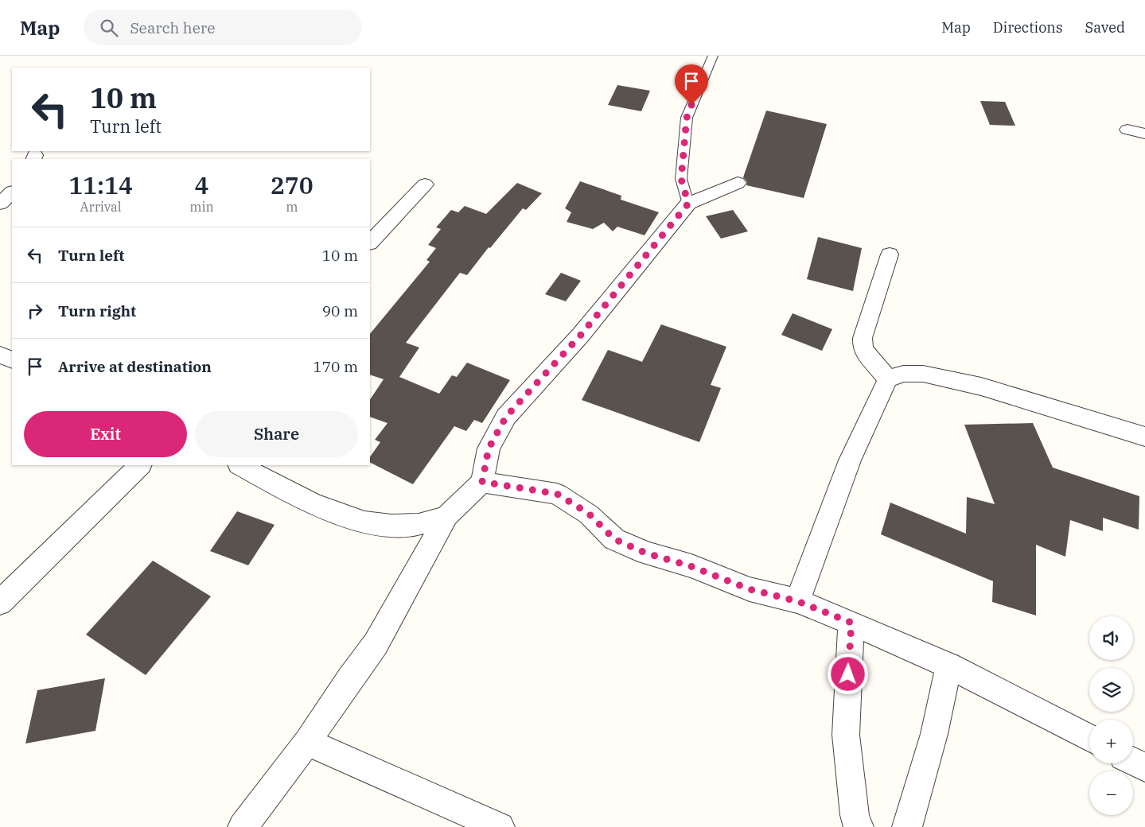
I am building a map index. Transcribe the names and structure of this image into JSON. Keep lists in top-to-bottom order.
{
  "page": {
    "header": "Map",
    "search": "Search here",
    "nav": ["Map", "Directions", "Saved"],
    "turn": ["10 m", "Turn left"],
    "eta": [
      "11:14",
      "Arrival",
      "4",
      "min",
      "270",
      "m"
    ],
    "list": [
      {
        "name": "Turn left",
        "value": "10 m"
      },
      {
        "name": "Turn right",
        "value": "90 m"
      },
      {
        "name": "Arrive at destination",
        "value": "170 m"
      }
    ],
    "buttons": ["Exit", "Share"],
    "map_buttons": ["+", "−"]
  }
}
